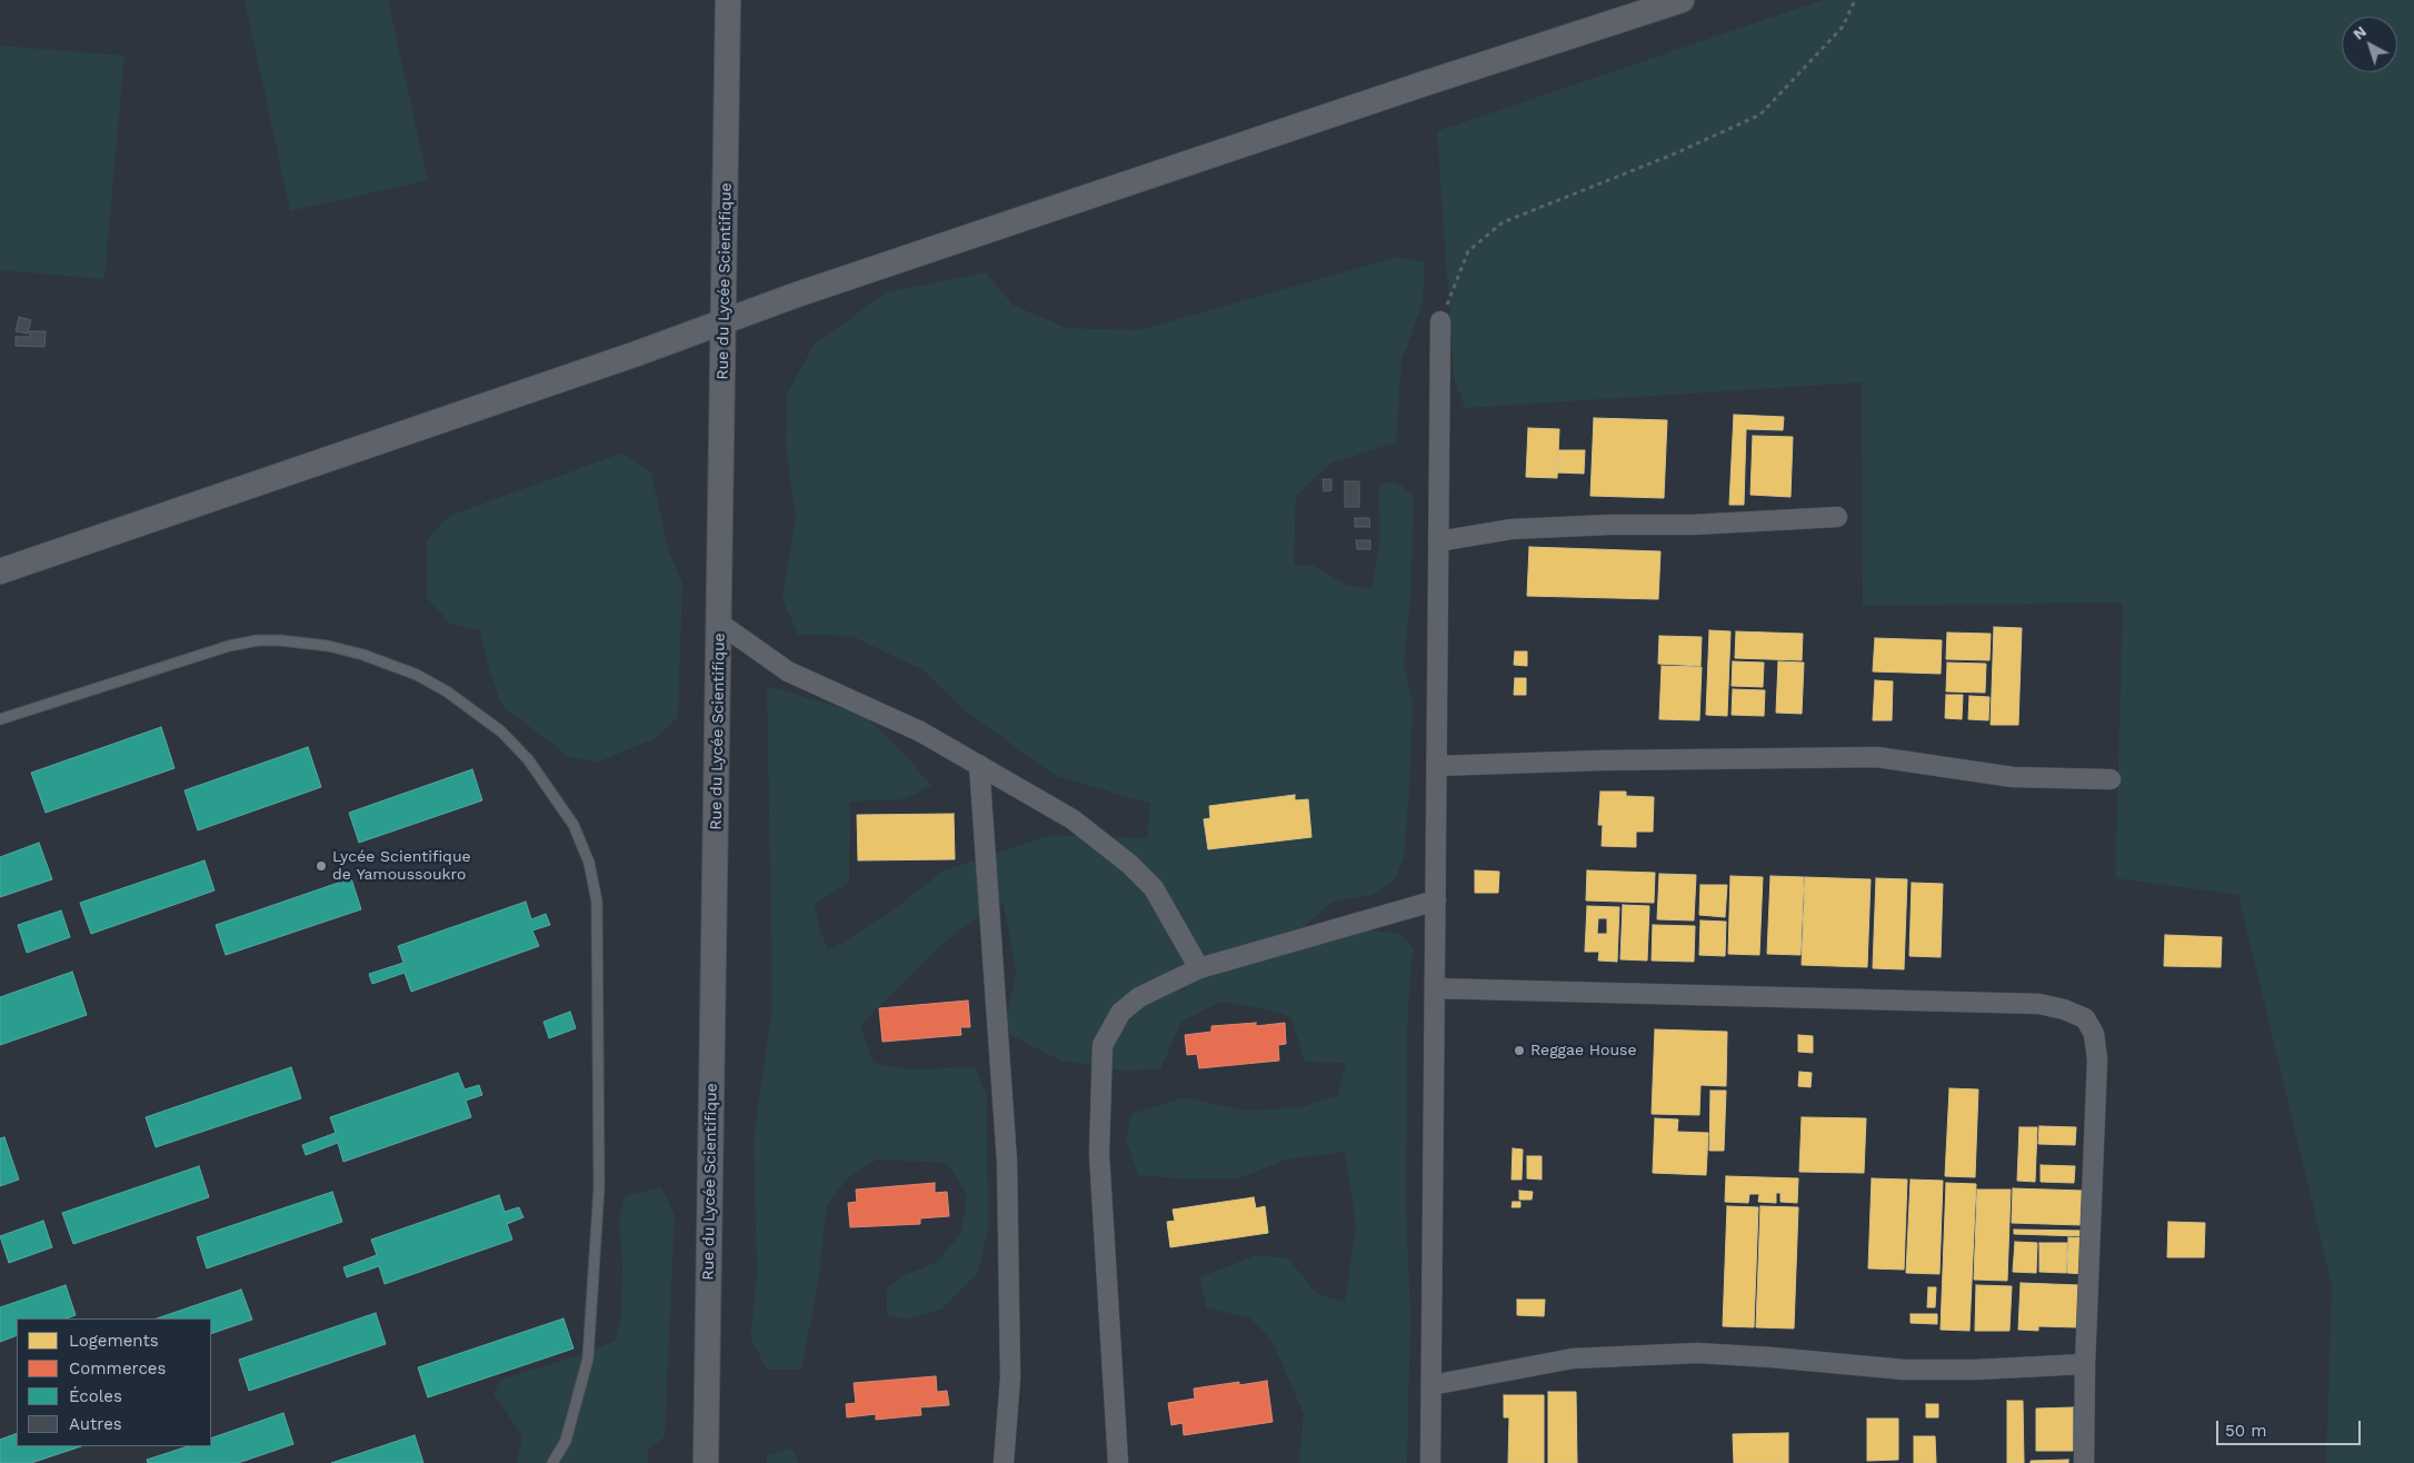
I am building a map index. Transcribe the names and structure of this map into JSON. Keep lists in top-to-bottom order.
{
  "streets": {
    "street": ["Rue du Lycée Scientifique"]
  },
  "places": ["Lycée Scientifique de Yamoussoukro", "Reggae House"],
  "legend": [
    "Logements",
    "Commerces",
    "Écoles",
    "Autres"
  ],
  "scale_bar": "50 m",
  "north": "top left"
}
